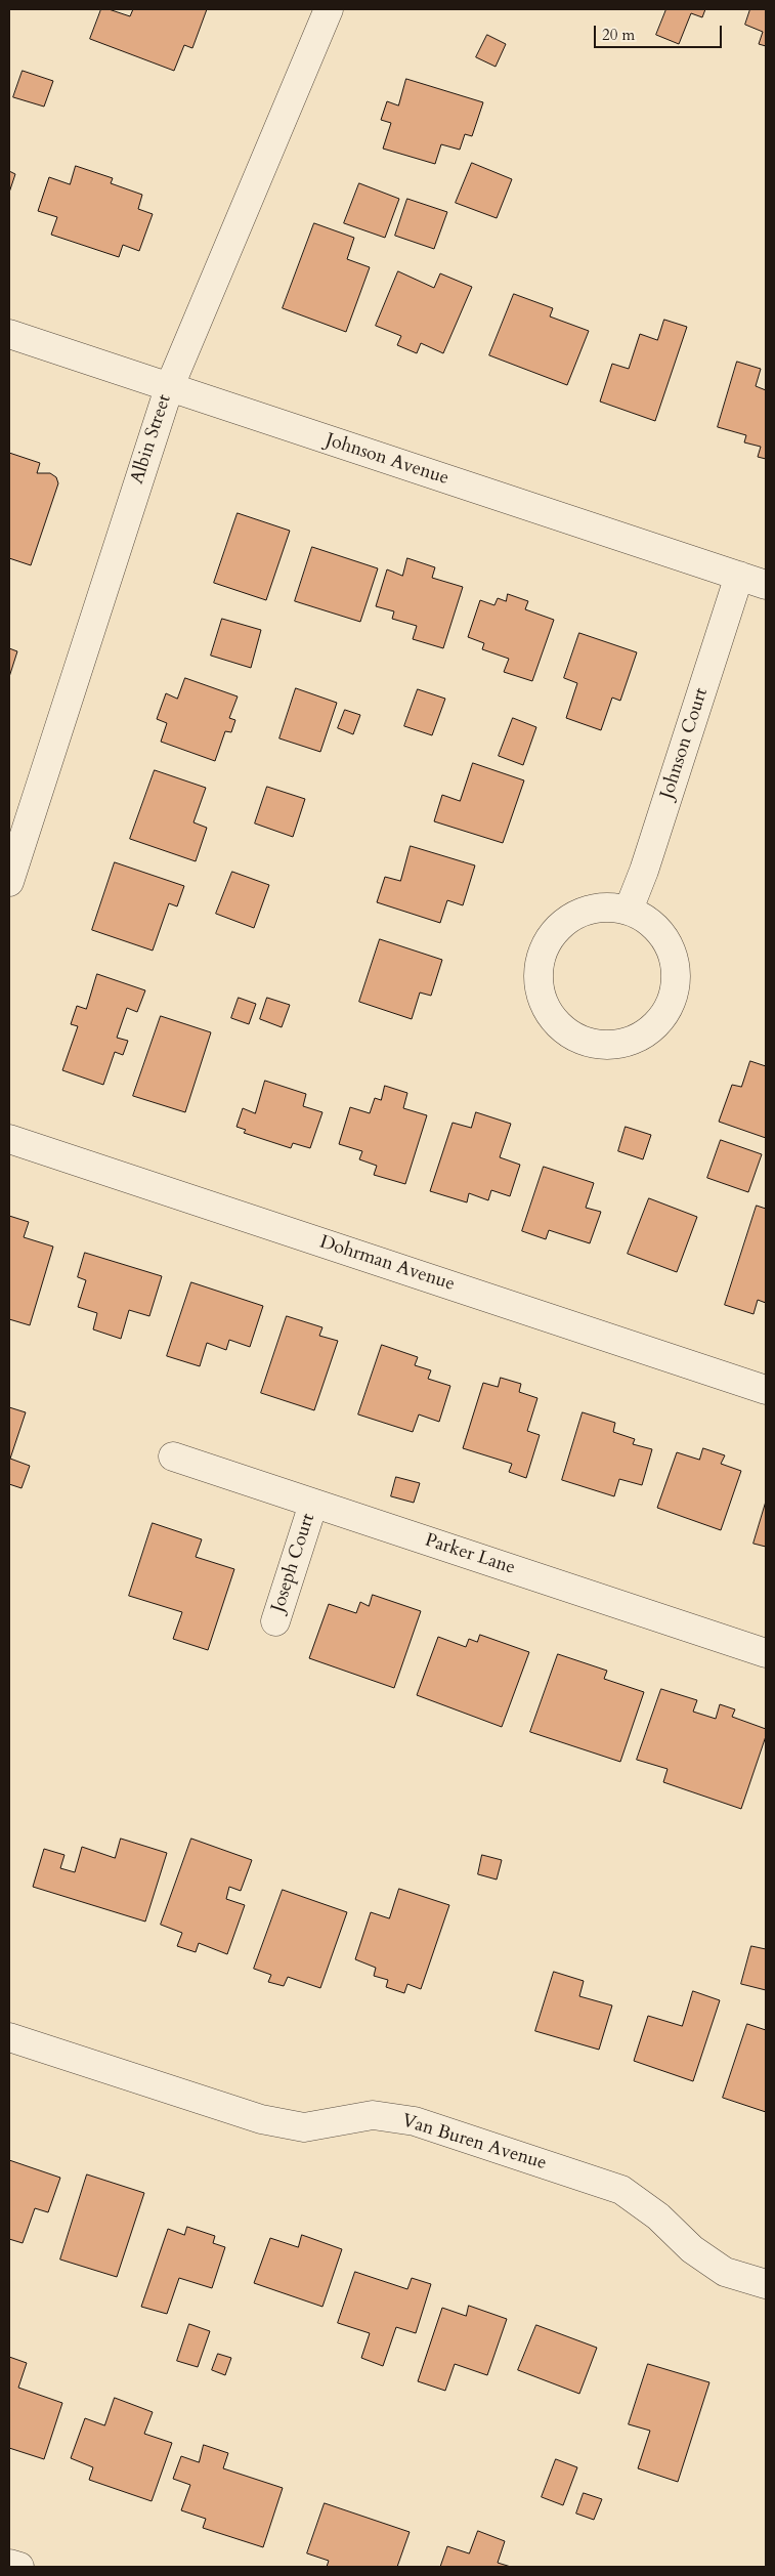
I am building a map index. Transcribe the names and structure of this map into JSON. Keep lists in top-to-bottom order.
{
  "streets": {
    "street": [
      "Albin Street",
      "Johnson Avenue",
      "Johnson Court",
      "Dohrman Avenue",
      "Parker Lane",
      "Joseph Court",
      "Van Buren Avenue"
    ]
  },
  "crossings": [
    ["Albin Street", "Johnson Avenue"],
    ["Johnson Avenue", "Johnson Court"],
    ["Parker Lane", "Joseph Court"]
  ],
  "scale_bar": "20 m"
}
